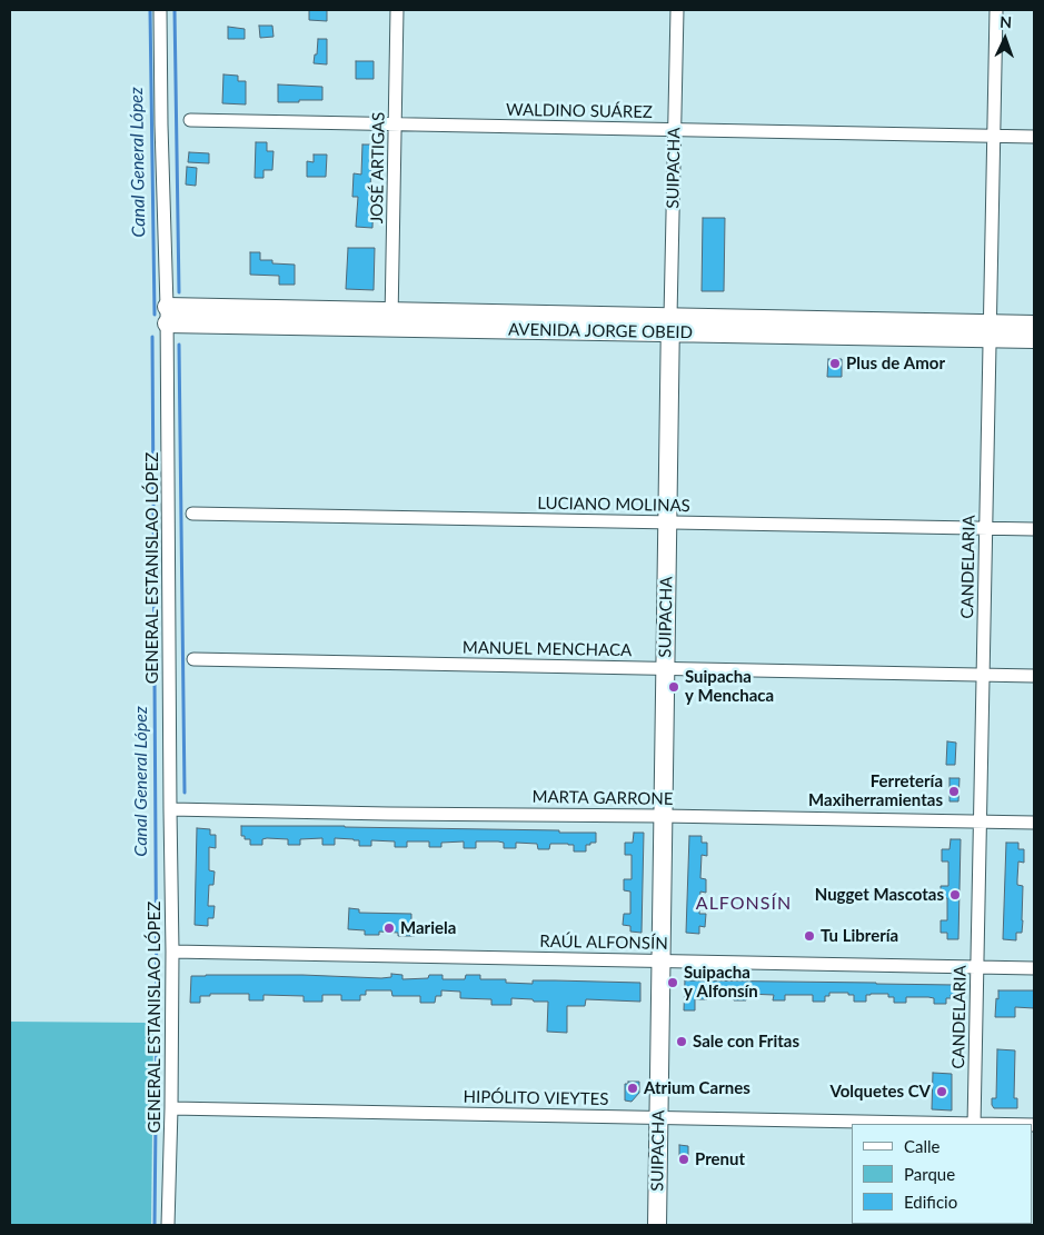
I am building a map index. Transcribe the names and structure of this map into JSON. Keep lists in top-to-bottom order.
{
  "streets": {
    "main road": ["SUIPACHA", "AVENIDA JORGE OBEID"],
    "street": [
      "WALDINO SUÁREZ",
      "JOSÉ ARTIGAS",
      "LUCIANO MOLINAS",
      "CANDELARIA",
      "GENERAL ESTANISLAO LÓPEZ",
      "MANUEL MENCHACA",
      "MARTA GARRONE",
      "RAÚL ALFONSÍN",
      "HIPÓLITO VIEYTES"
    ]
  },
  "crossings": [
    ["WALDINO SUÁREZ", "JOSÉ ARTIGAS"],
    ["WALDINO SUÁREZ", "SUIPACHA"],
    ["WALDINO SUÁREZ", "CANDELARIA"],
    ["JOSÉ ARTIGAS", "AVENIDA JORGE OBEID"],
    ["SUIPACHA", "AVENIDA JORGE OBEID"],
    ["SUIPACHA", "LUCIANO MOLINAS"],
    ["SUIPACHA", "MANUEL MENCHACA"],
    ["SUIPACHA", "MARTA GARRONE"],
    ["SUIPACHA", "RAÚL ALFONSÍN"],
    ["SUIPACHA", "HIPÓLITO VIEYTES"],
    ["AVENIDA JORGE OBEID", "CANDELARIA"],
    ["AVENIDA JORGE OBEID", "GENERAL ESTANISLAO LÓPEZ"],
    ["LUCIANO MOLINAS", "CANDELARIA"],
    ["CANDELARIA", "MANUEL MENCHACA"],
    ["CANDELARIA", "MARTA GARRONE"],
    ["CANDELARIA", "RAÚL ALFONSÍN"],
    ["CANDELARIA", "HIPÓLITO VIEYTES"],
    ["GENERAL ESTANISLAO LÓPEZ", "MARTA GARRONE"],
    ["GENERAL ESTANISLAO LÓPEZ", "RAÚL ALFONSÍN"],
    ["GENERAL ESTANISLAO LÓPEZ", "HIPÓLITO VIEYTES"]
  ],
  "districts": ["ALFONSÍN"],
  "water": ["Canal General López"],
  "places": [
    "Plus de Amor",
    "Suipacha y Menchaca",
    "Ferretería Maxiherramientas",
    "Nugget Mascotas",
    "Mariela",
    "Tu Librería",
    "Suipacha y Alfonsín",
    "Sale con Fritas",
    "Atrium Carnes",
    "Volquetes CV",
    "Prenut"
  ],
  "legend": ["Calle", "Parque", "Edificio"],
  "north": "top"
}
